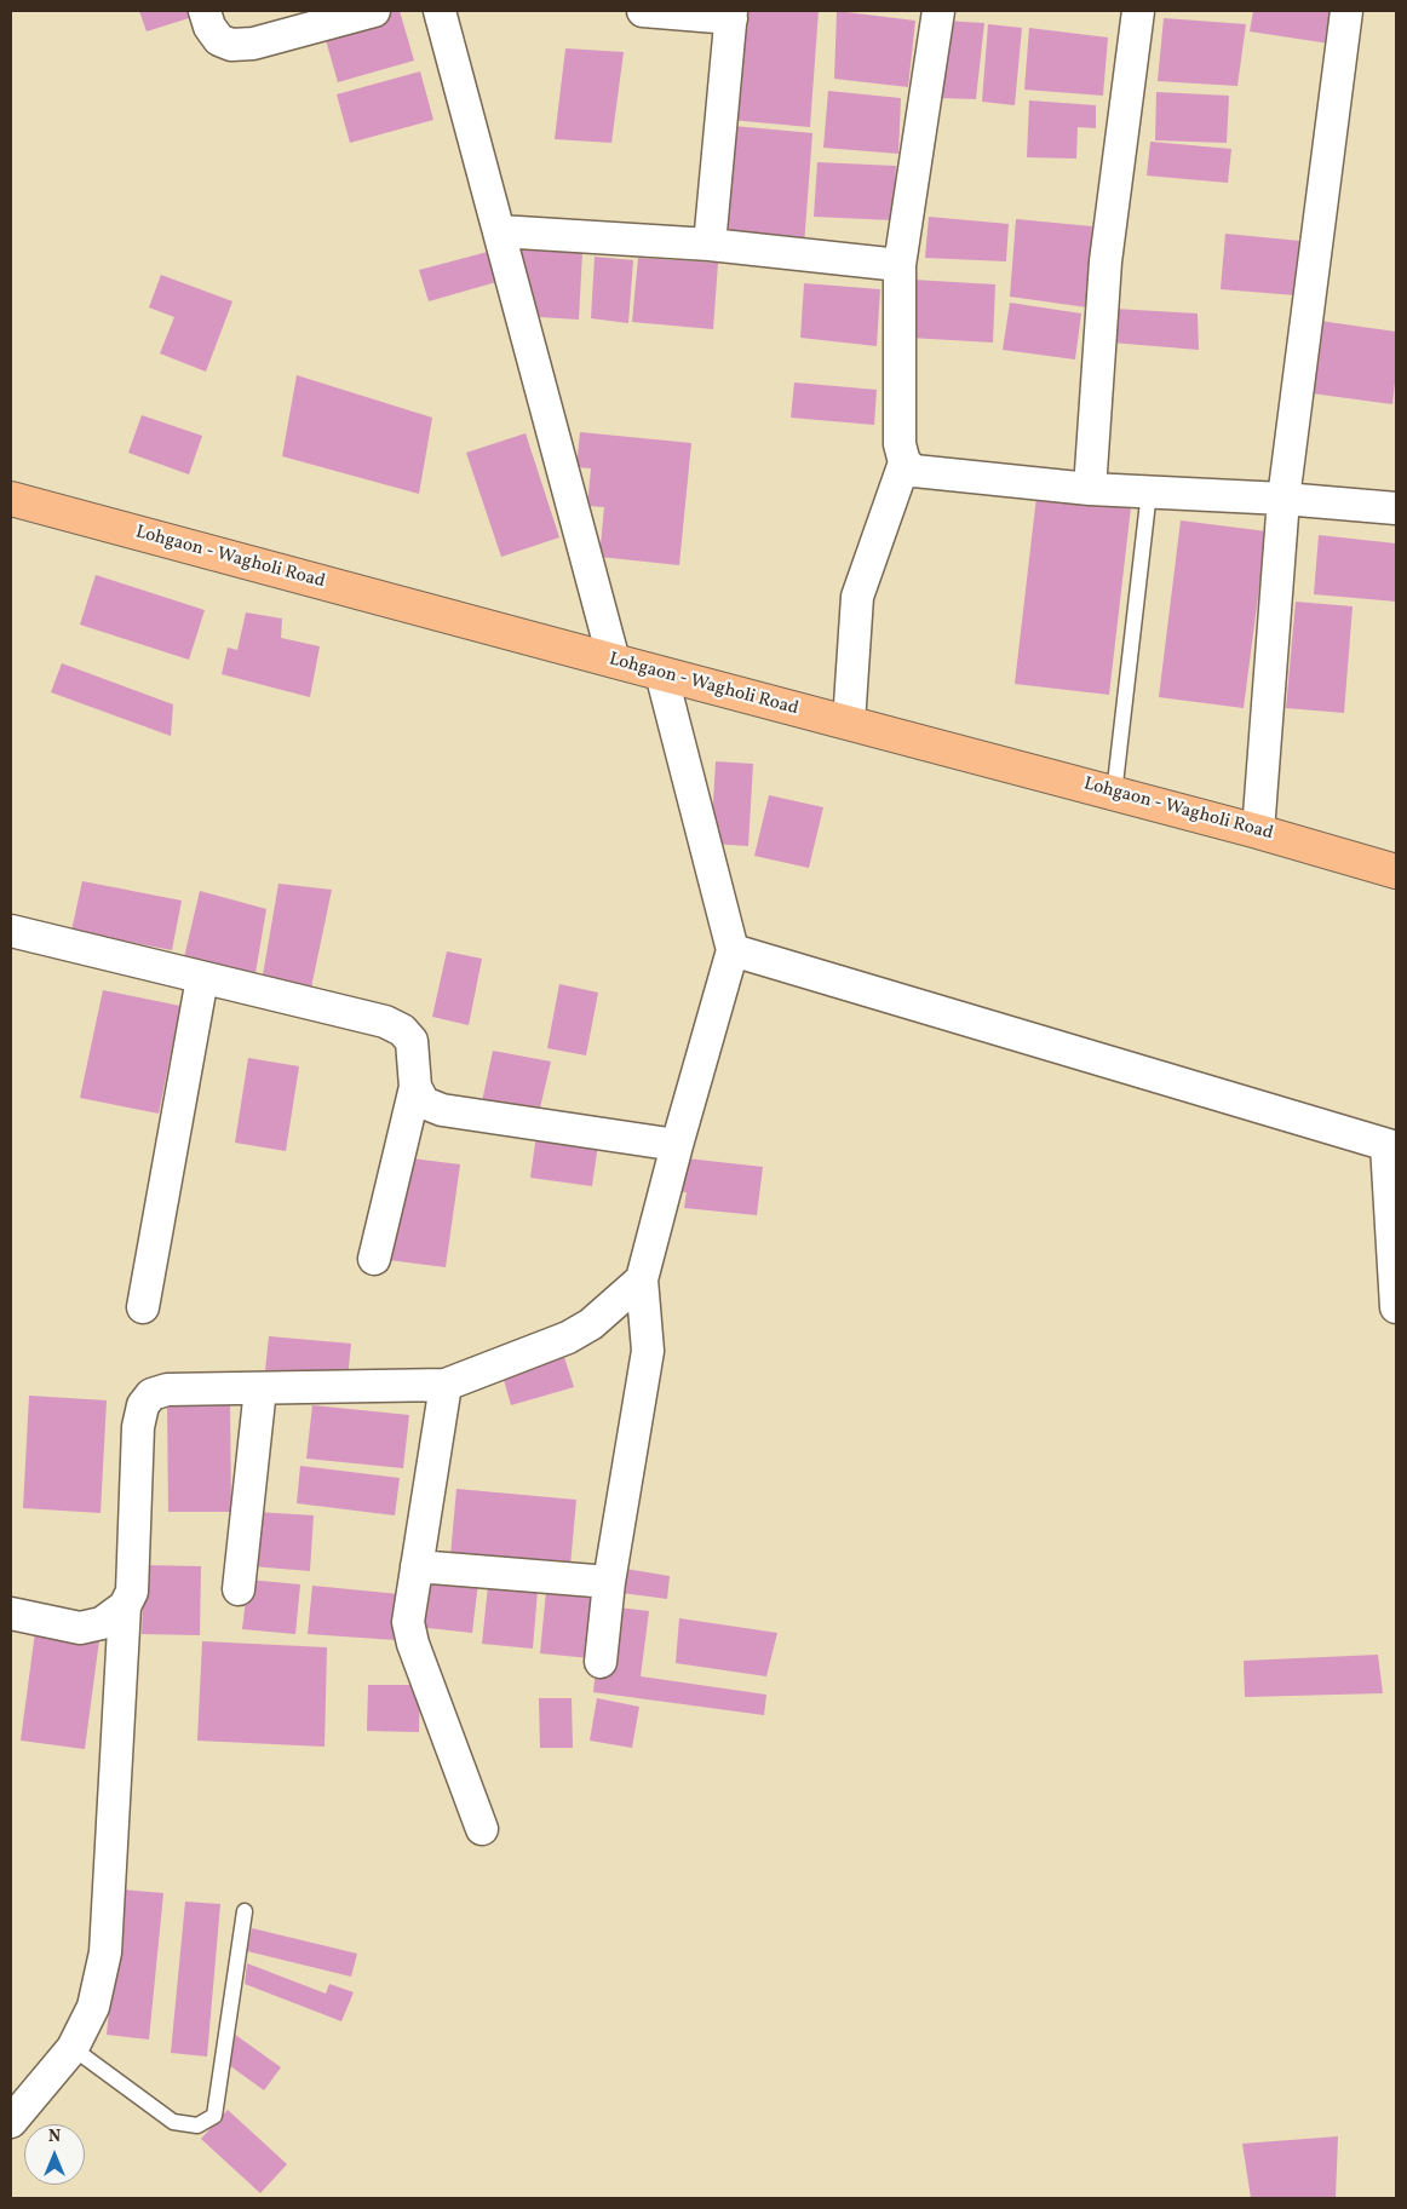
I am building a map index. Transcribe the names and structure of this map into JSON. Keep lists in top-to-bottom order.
{
  "streets": {
    "main road": ["Lohgaon - Wagholi Road"]
  },
  "north": "top"
}
